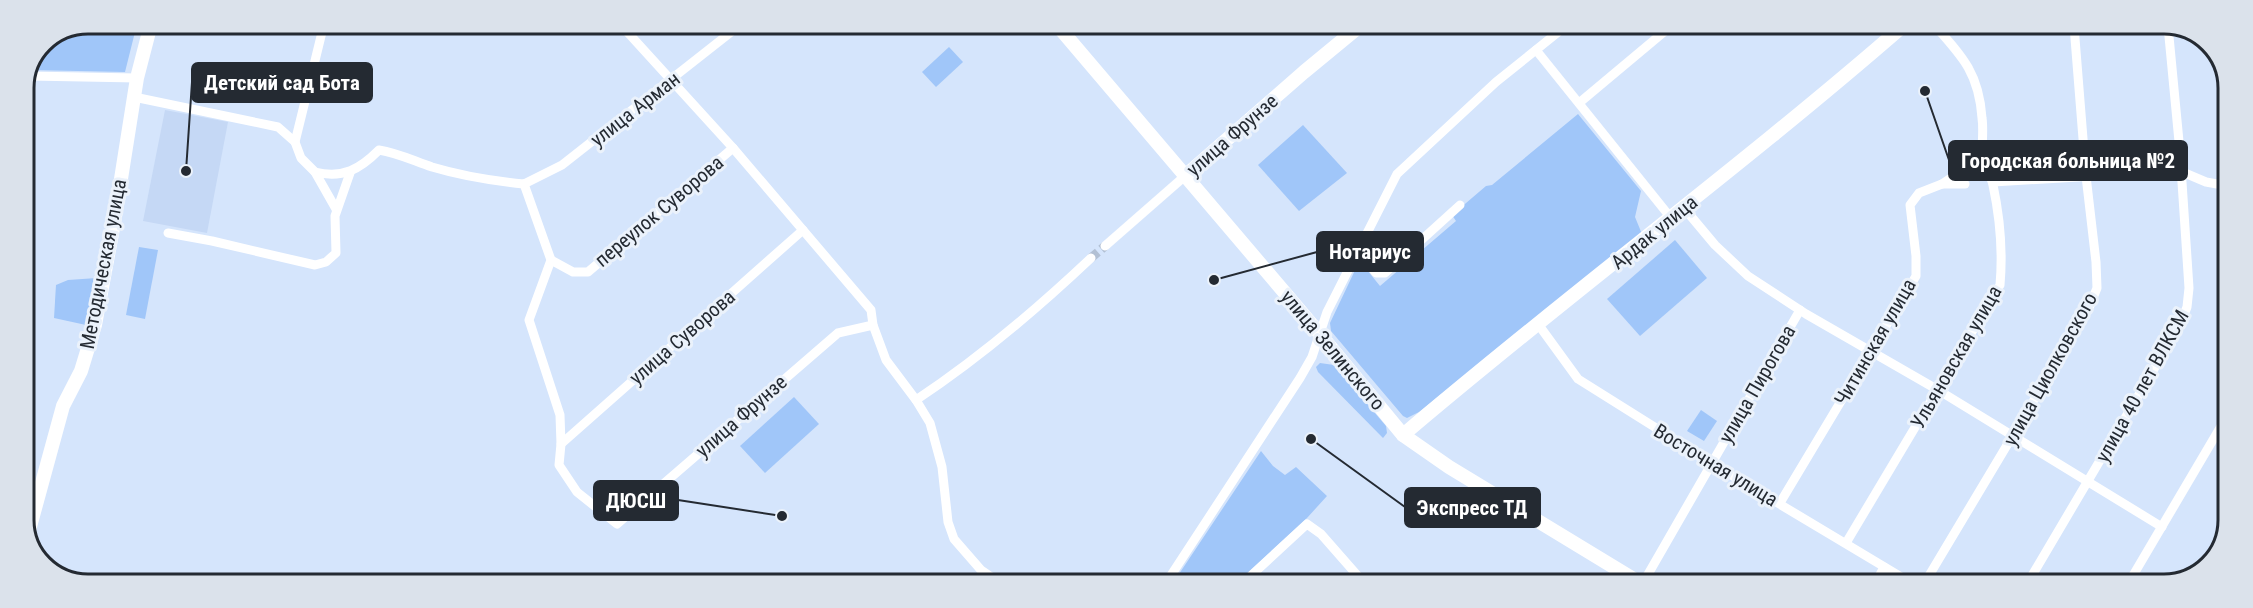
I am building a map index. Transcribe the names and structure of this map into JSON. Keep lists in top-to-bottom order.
{
  "streets": {
    "main road": [
      "улица Фрунзе",
      "Ардак улица",
      "Методическая улица",
      "улица Зелинского"
    ],
    "street": [
      "улица Арман",
      "переулок Суворова",
      "улица Суворова",
      "Читинская улица",
      "Ульяновская улица",
      "улица Циолковского",
      "улица Пирогова",
      "улица 40 лет ВЛКСМ",
      "Восточная улица"
    ]
  },
  "crossings": [
    ["улица Фрунзе", "улица Суворова"],
    ["улица Фрунзе", "улица Зелинского"],
    ["Ардак улица", "улица Зелинского"],
    ["Ардак улица", "Восточная улица"],
    ["Читинская улица", "Ульяновская улица"],
    ["Читинская улица", "Восточная улица"],
    ["Ульяновская улица", "Восточная улица"],
    ["улица Пирогова", "Восточная улица"]
  ],
  "places": [
    "Городская больница №2",
    "Детский сад Бота",
    "Нотариус",
    "Экспресс ТД",
    "ДЮСШ"
  ]
}
